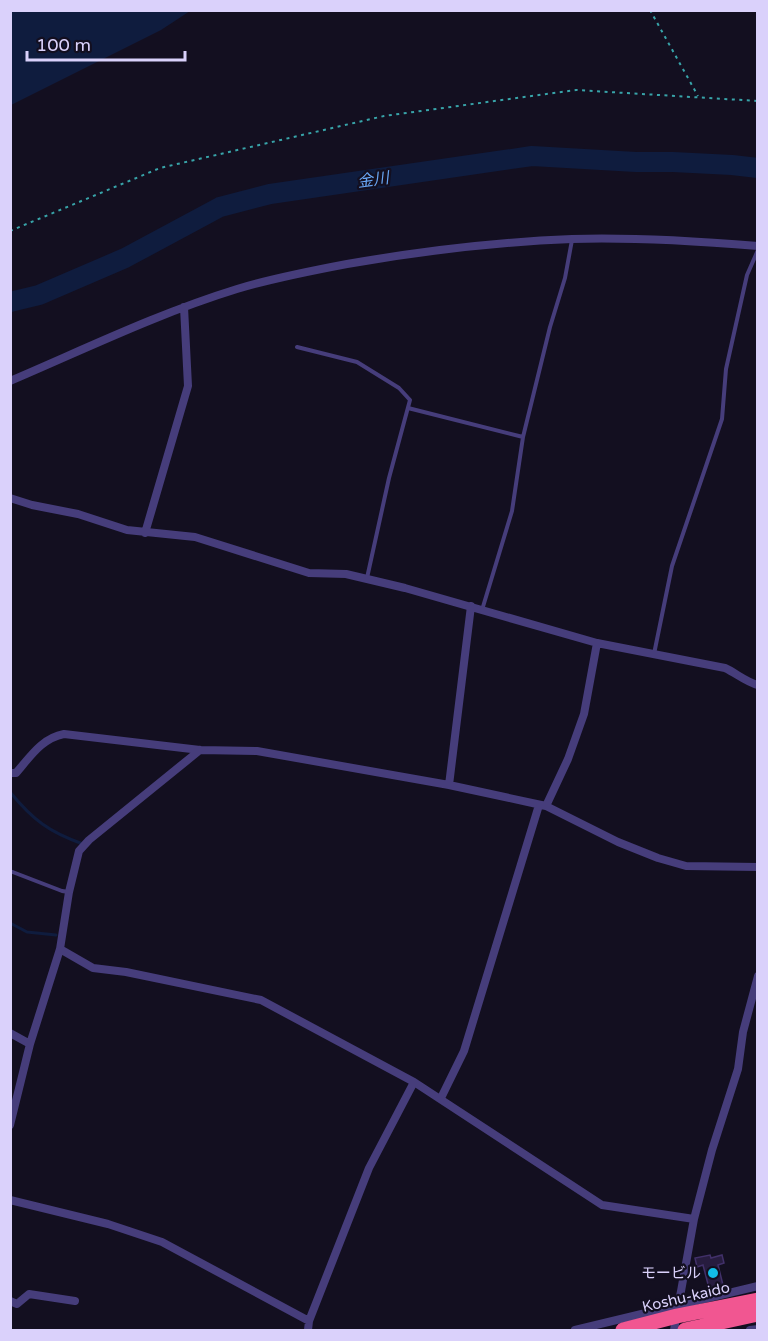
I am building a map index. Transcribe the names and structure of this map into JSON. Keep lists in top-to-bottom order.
{
  "streets": {
    "highway": ["Koshu-kaido"]
  },
  "water": ["金川"],
  "places": ["モービル"],
  "scale_bar": "100 m"
}
